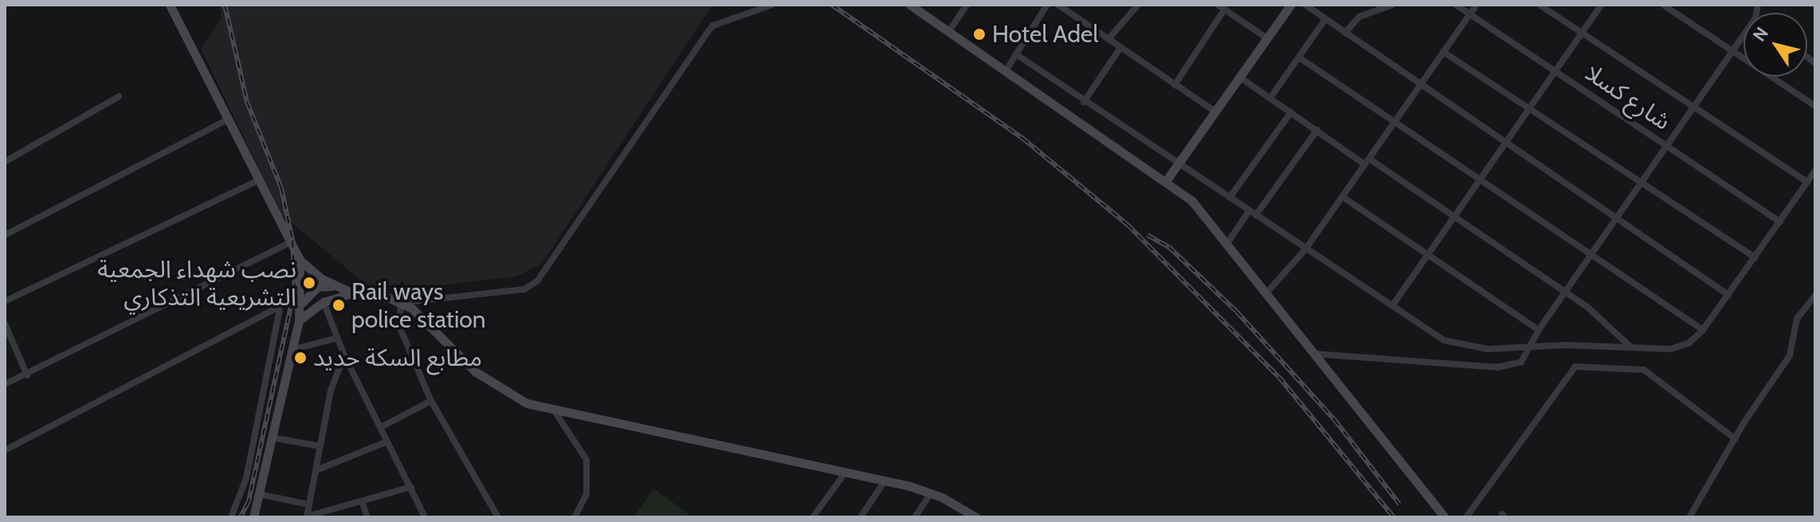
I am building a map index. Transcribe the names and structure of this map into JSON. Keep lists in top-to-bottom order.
{
  "streets": {
    "street": ["شارع كسلا"]
  },
  "places": [
    "Hotel Adel",
    "نصب شهداء الجمعية التشريعية التذكاري",
    "Rail ways police station",
    "مطابع السكة حديد"
  ],
  "north": "top left"
}
